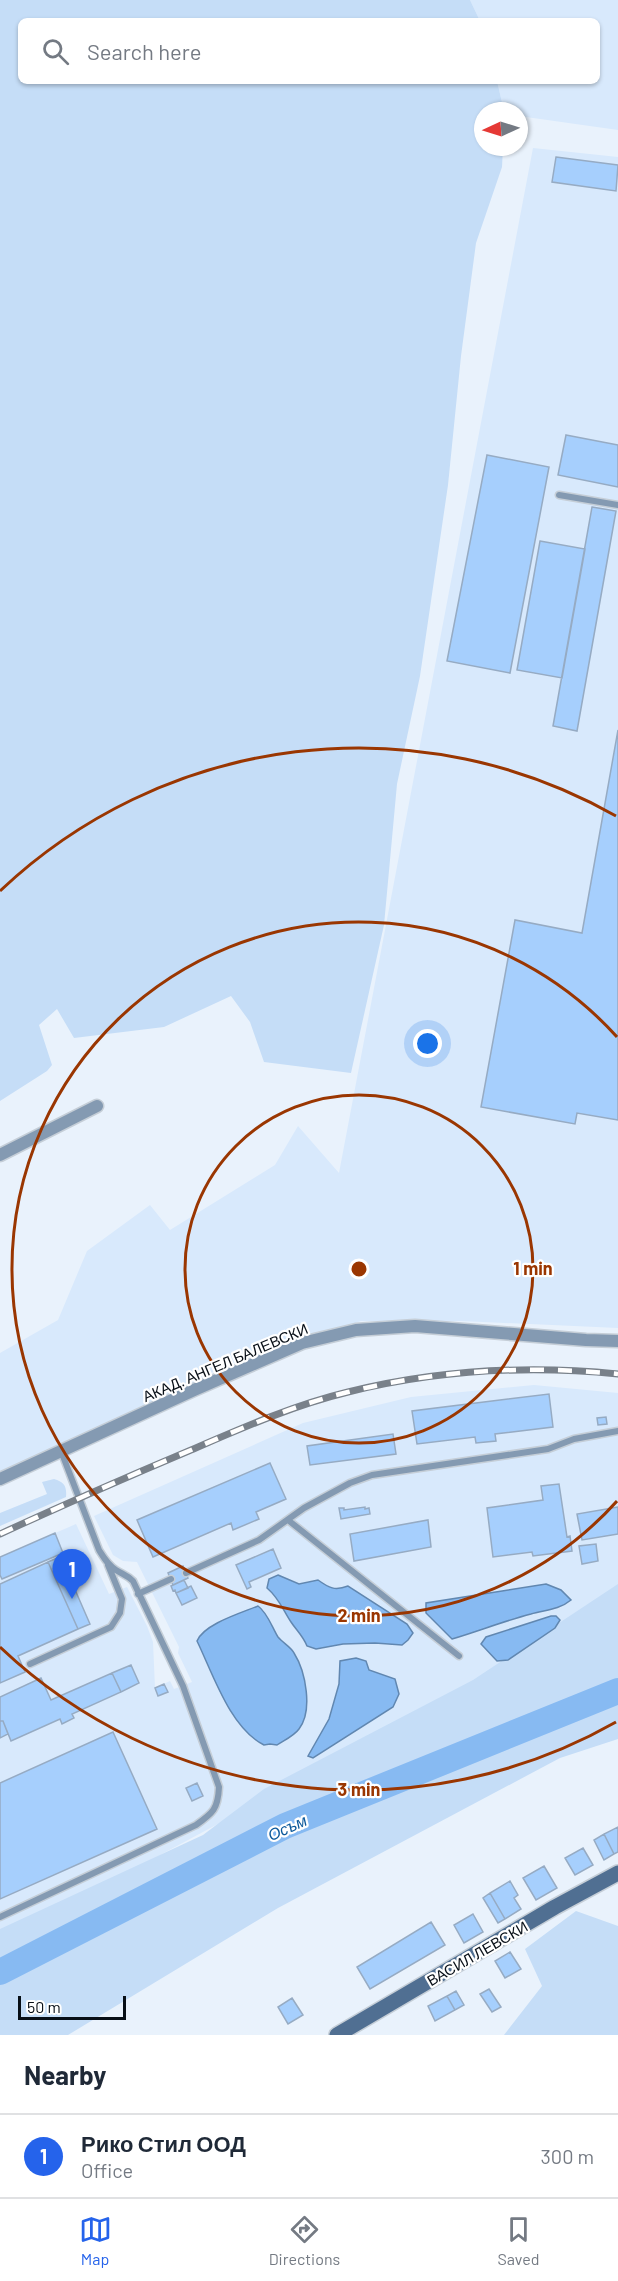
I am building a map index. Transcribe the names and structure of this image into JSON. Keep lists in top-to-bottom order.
{
  "streets": {
    "main road": ["ВАСИЛ ЛЕВСКИ"],
    "street": ["АКАД. АНГЕЛ БАЛЕВСКИ"]
  },
  "water": ["Осъм"],
  "scale_bar": "50 m",
  "north": "left",
  "page": {
    "search": "Search here",
    "pins": "1",
    "scale": "50 m",
    "heading": "Nearby",
    "list": [
      {
        "mark": "1",
        "name": "Рико Стил ООД",
        "note": "Office",
        "value": "300 m"
      }
    ],
    "nav": ["Map", "Directions", "Saved"]
  },
  "rings": ["1 min", "2 min", "3 min"]
}
